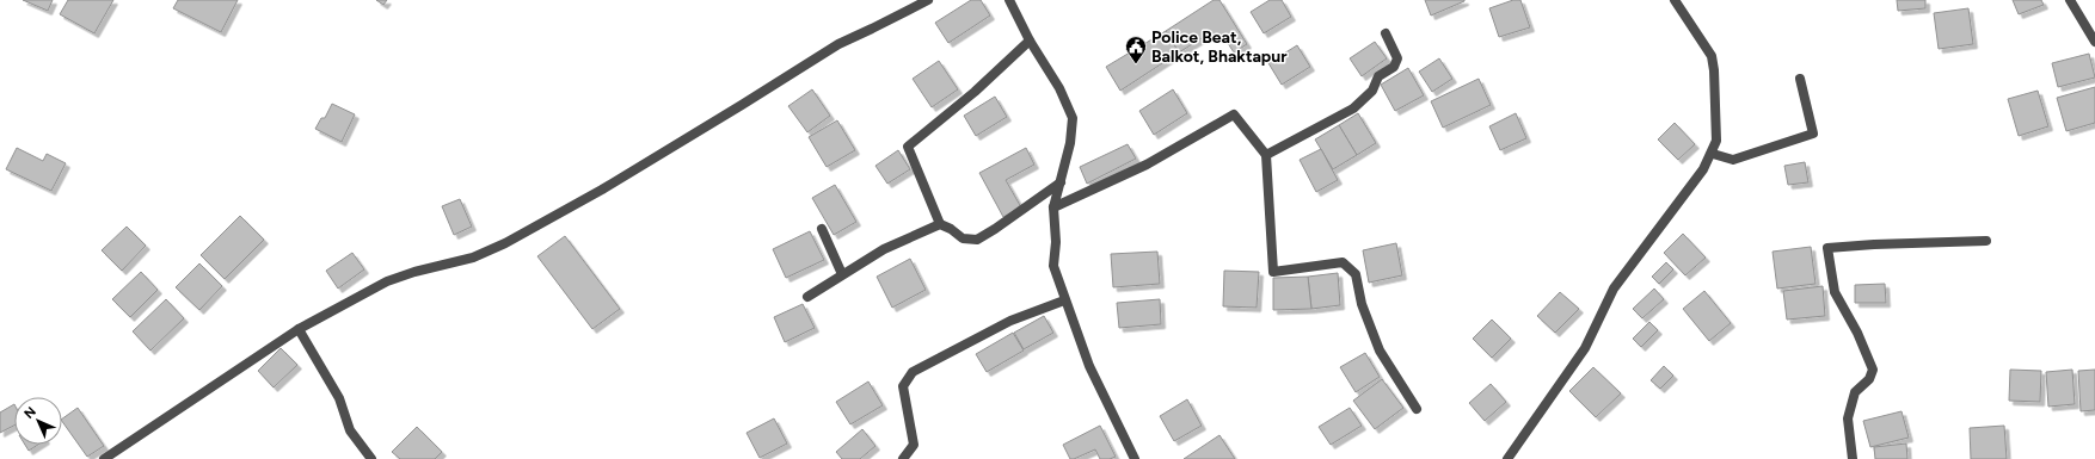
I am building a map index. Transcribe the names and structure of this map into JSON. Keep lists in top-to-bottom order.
{
  "places": {
    "public building": ["Police Beat, Balkot, Bhaktapur"]
  },
  "north": "top left"
}
